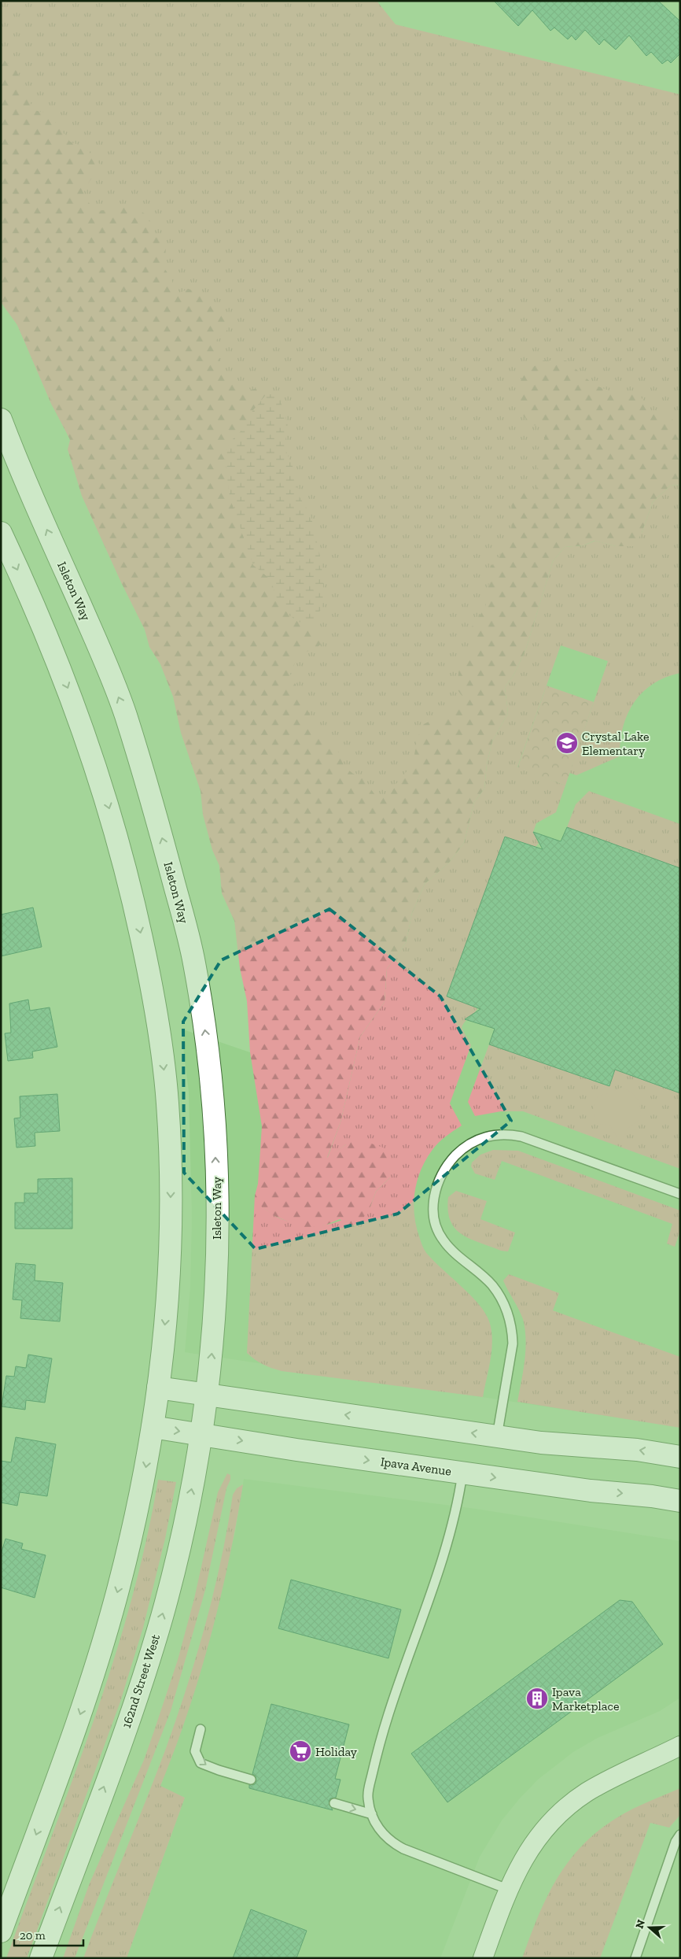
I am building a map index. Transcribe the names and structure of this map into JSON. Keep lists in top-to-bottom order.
{
  "streets": {
    "main road": ["Isleton Way", "Ipava Avenue", "162nd Street West"]
  },
  "crossings": [
    ["Isleton Way", "162nd Street West"],
    ["Ipava Avenue", "162nd Street West"]
  ],
  "places": {
    "school or university": ["Crystal Lake Elementary"],
    "building": ["Ipava Marketplace"],
    "supermarket": ["Holiday"]
  },
  "scale_bar": "20 m",
  "north": "left"
}
